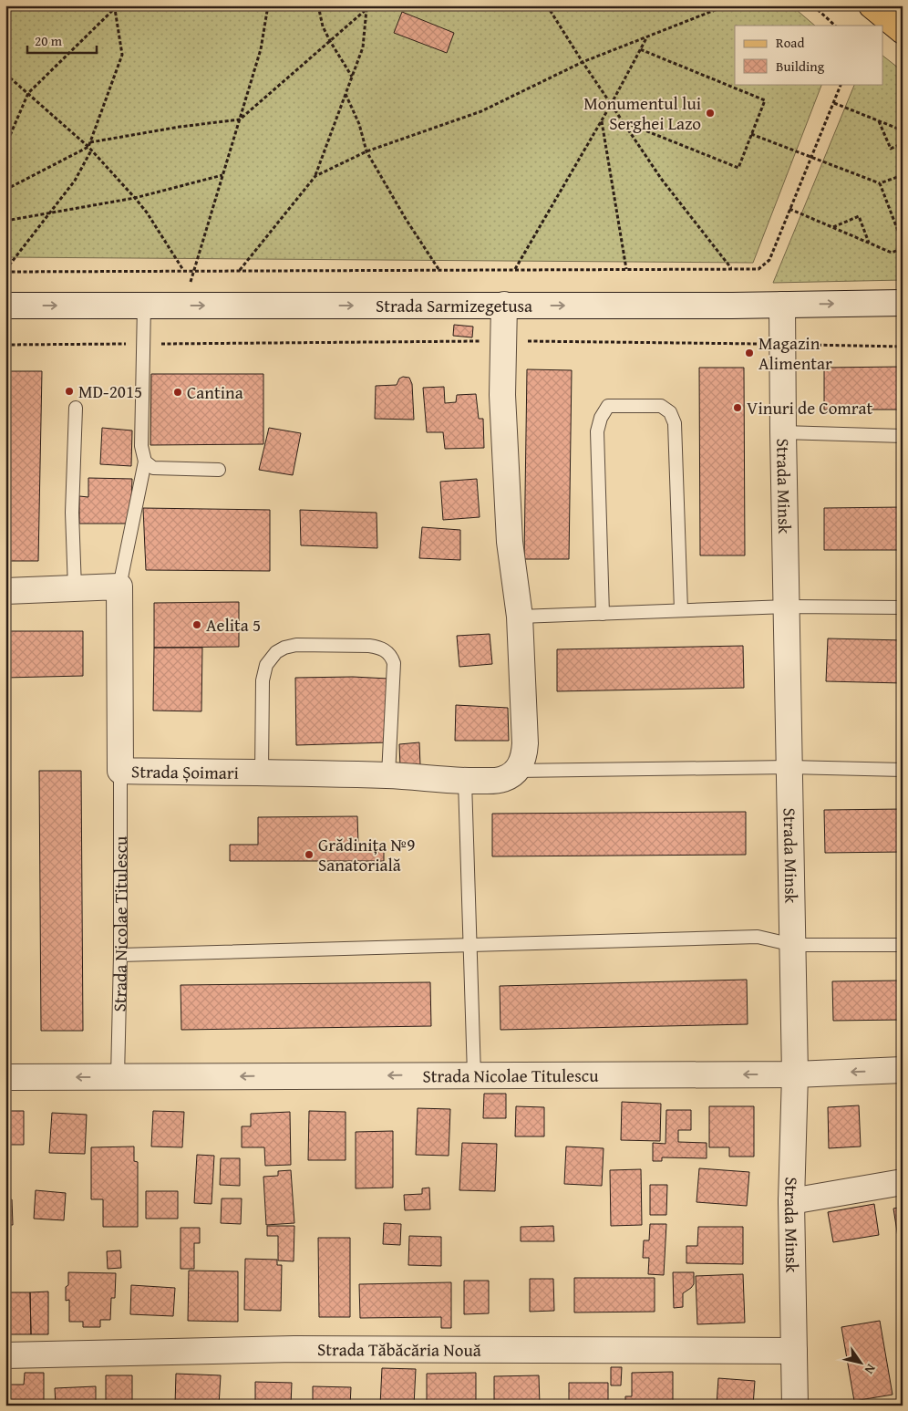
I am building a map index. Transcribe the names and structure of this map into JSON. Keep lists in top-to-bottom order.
{
  "streets": {
    "street": [
      "Strada Sarmizegetusa",
      "Strada Minsk",
      "Strada Șoimari",
      "Strada Nicolae Titulescu",
      "Strada Tăbăcăria Nouă"
    ]
  },
  "crossings": [
    ["Strada Sarmizegetusa", "Strada Minsk"],
    ["Strada Minsk", "Strada Nicolae Titulescu"],
    ["Strada Minsk", "Strada Tăbăcăria Nouă"],
    ["Strada Șoimari", "Strada Nicolae Titulescu"]
  ],
  "one_way": ["Strada Sarmizegetusa"],
  "places": [
    "Monumentul lui Serghei Lazo",
    "Magazin Alimentar",
    "MD-2015",
    "Cantina",
    "Vinuri de Comrat",
    "Aelita 5",
    "Grădinița №9 Sanatorială"
  ],
  "legend": ["Road", "Building"],
  "scale_bar": "20 m",
  "north": "bottom right"
}
